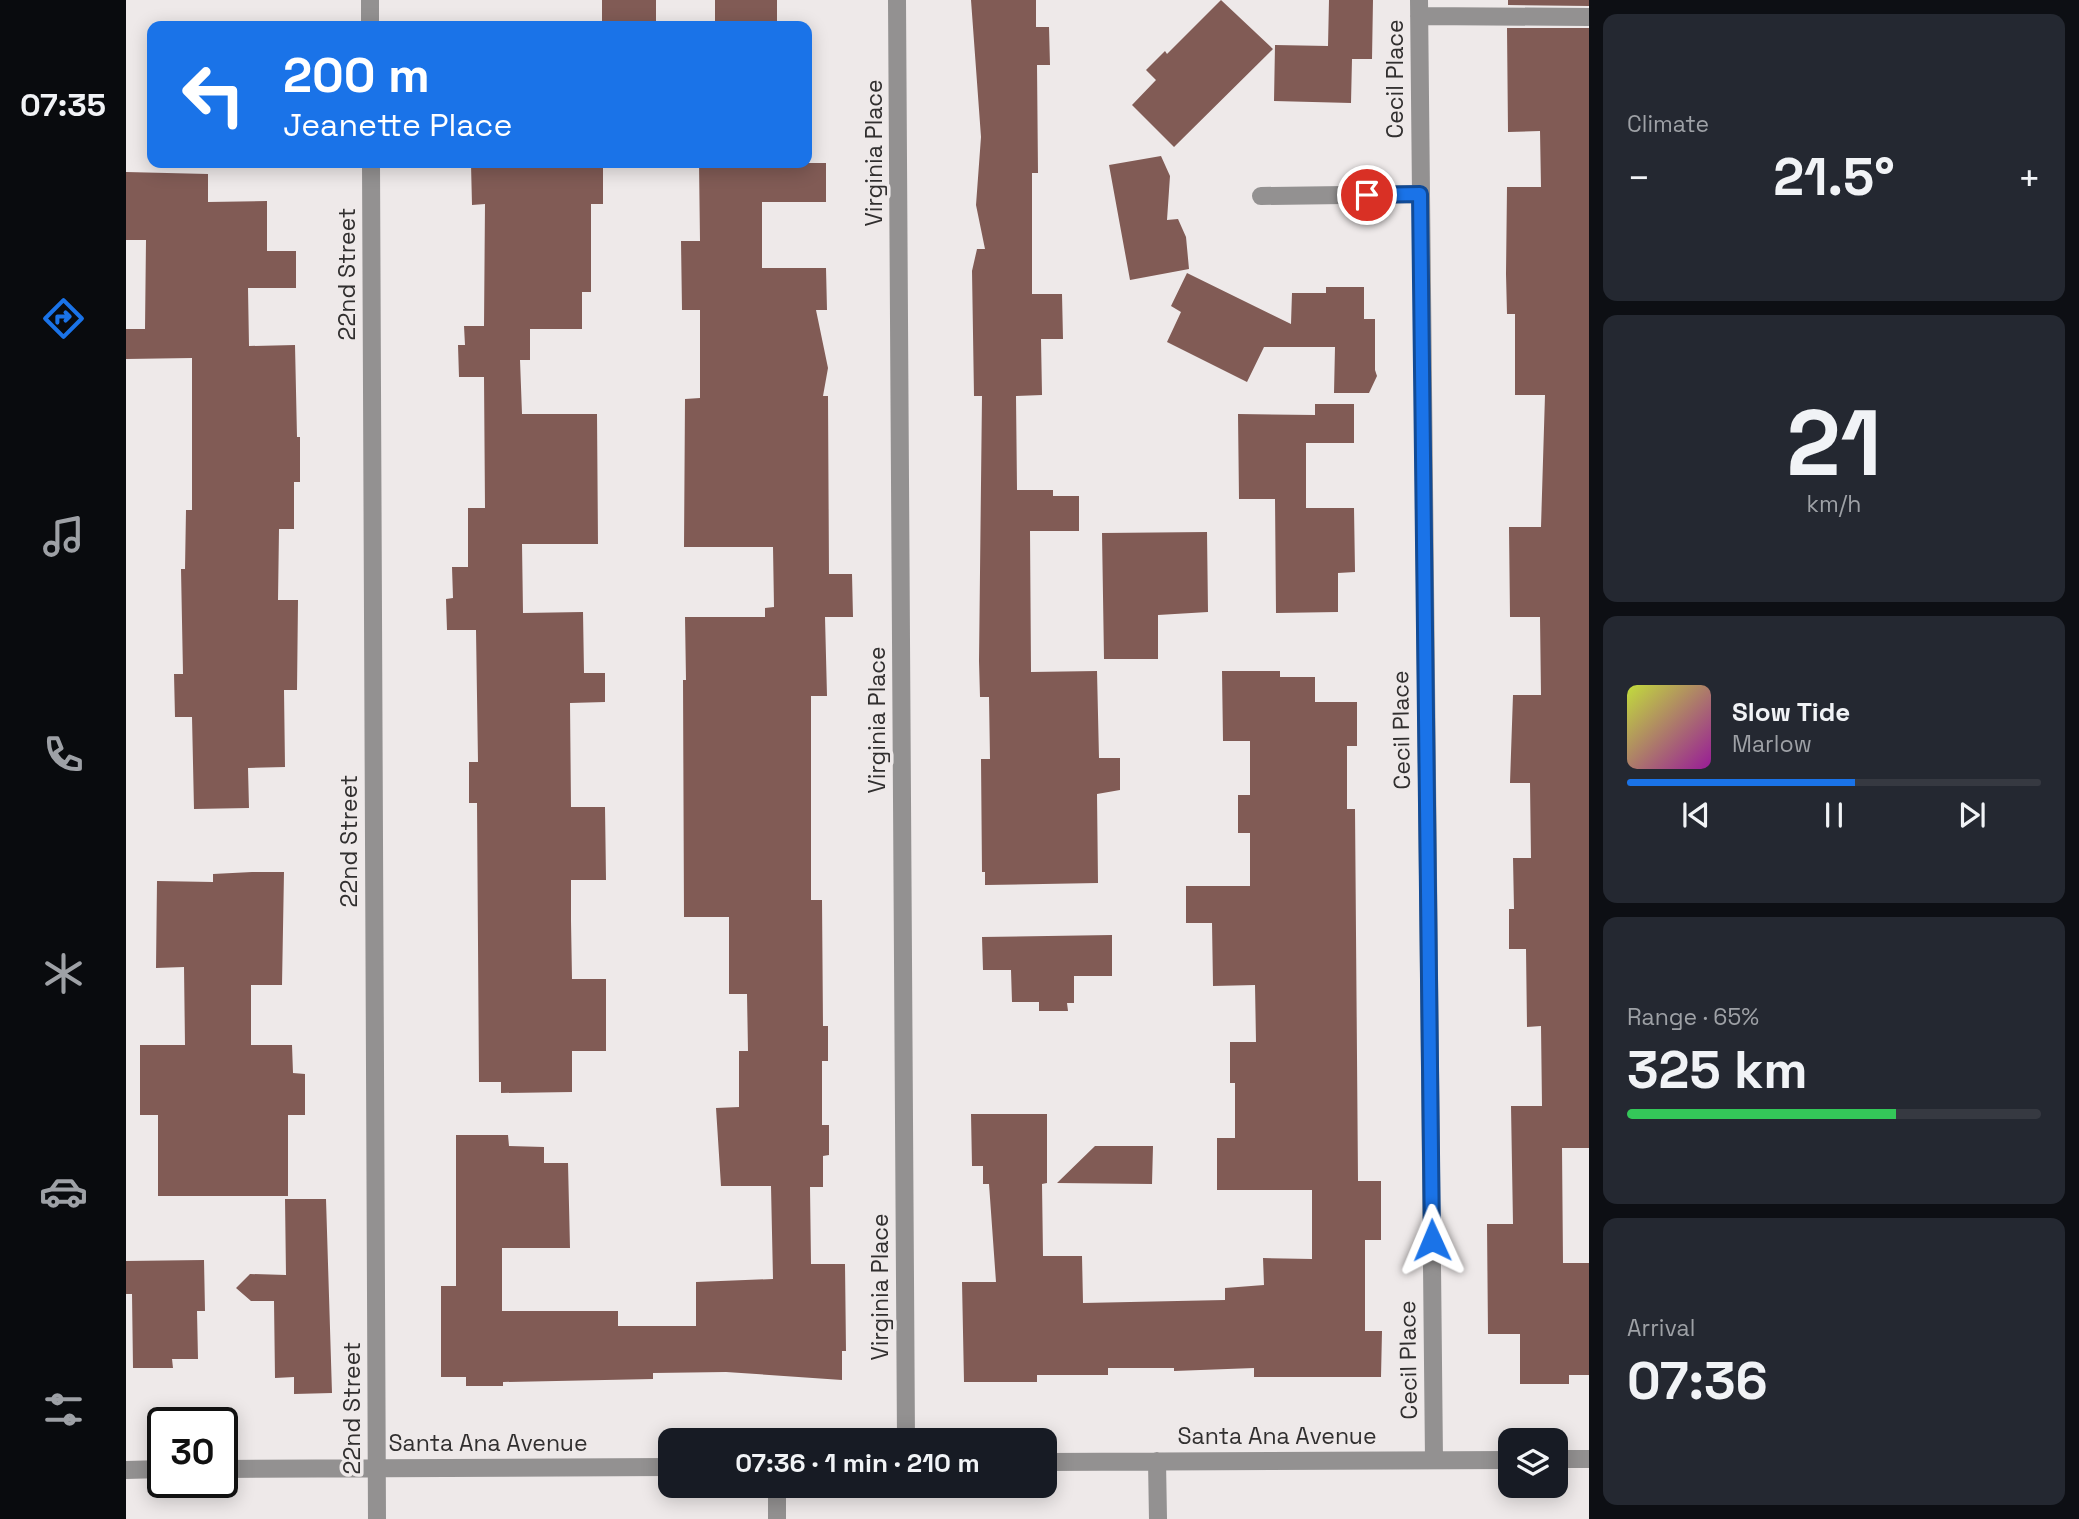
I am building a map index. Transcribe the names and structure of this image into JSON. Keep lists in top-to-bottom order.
{
  "streets": {
    "street": [
      "Cecil Place",
      "Virginia Place",
      "22nd Street",
      "Santa Ana Avenue"
    ]
  },
  "crossings": [
    ["Cecil Place", "Santa Ana Avenue"],
    ["22nd Street", "Santa Ana Avenue"]
  ],
  "page": {
    "tabs": "07:35",
    "tile": [
      "Climate",
      ["21", "km/h"],
      ["Range · 65%", "325 km"],
      ["Arrival", "07:36"]
    ],
    "turn": ["200 m", "Jeanette Place"],
    "heat": ["−", "21.5°", "+"],
    "song": ["Slow Tide", "Marlow"],
    "limit": "30",
    "trip": "07:36 · 1 min · 210 m"
  }
}
